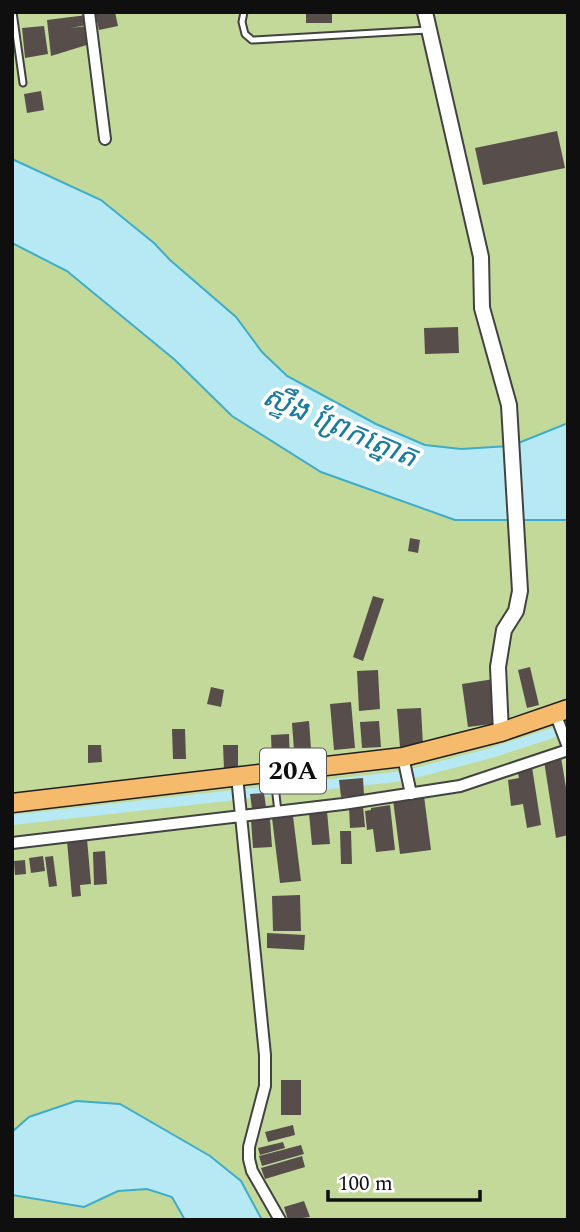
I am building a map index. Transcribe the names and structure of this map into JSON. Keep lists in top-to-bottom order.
{
  "streets": {
    "main road": ["20A"]
  },
  "water": ["ស្ទឹង ព្រែកត្នោត"],
  "scale_bar": "100 m"
}
